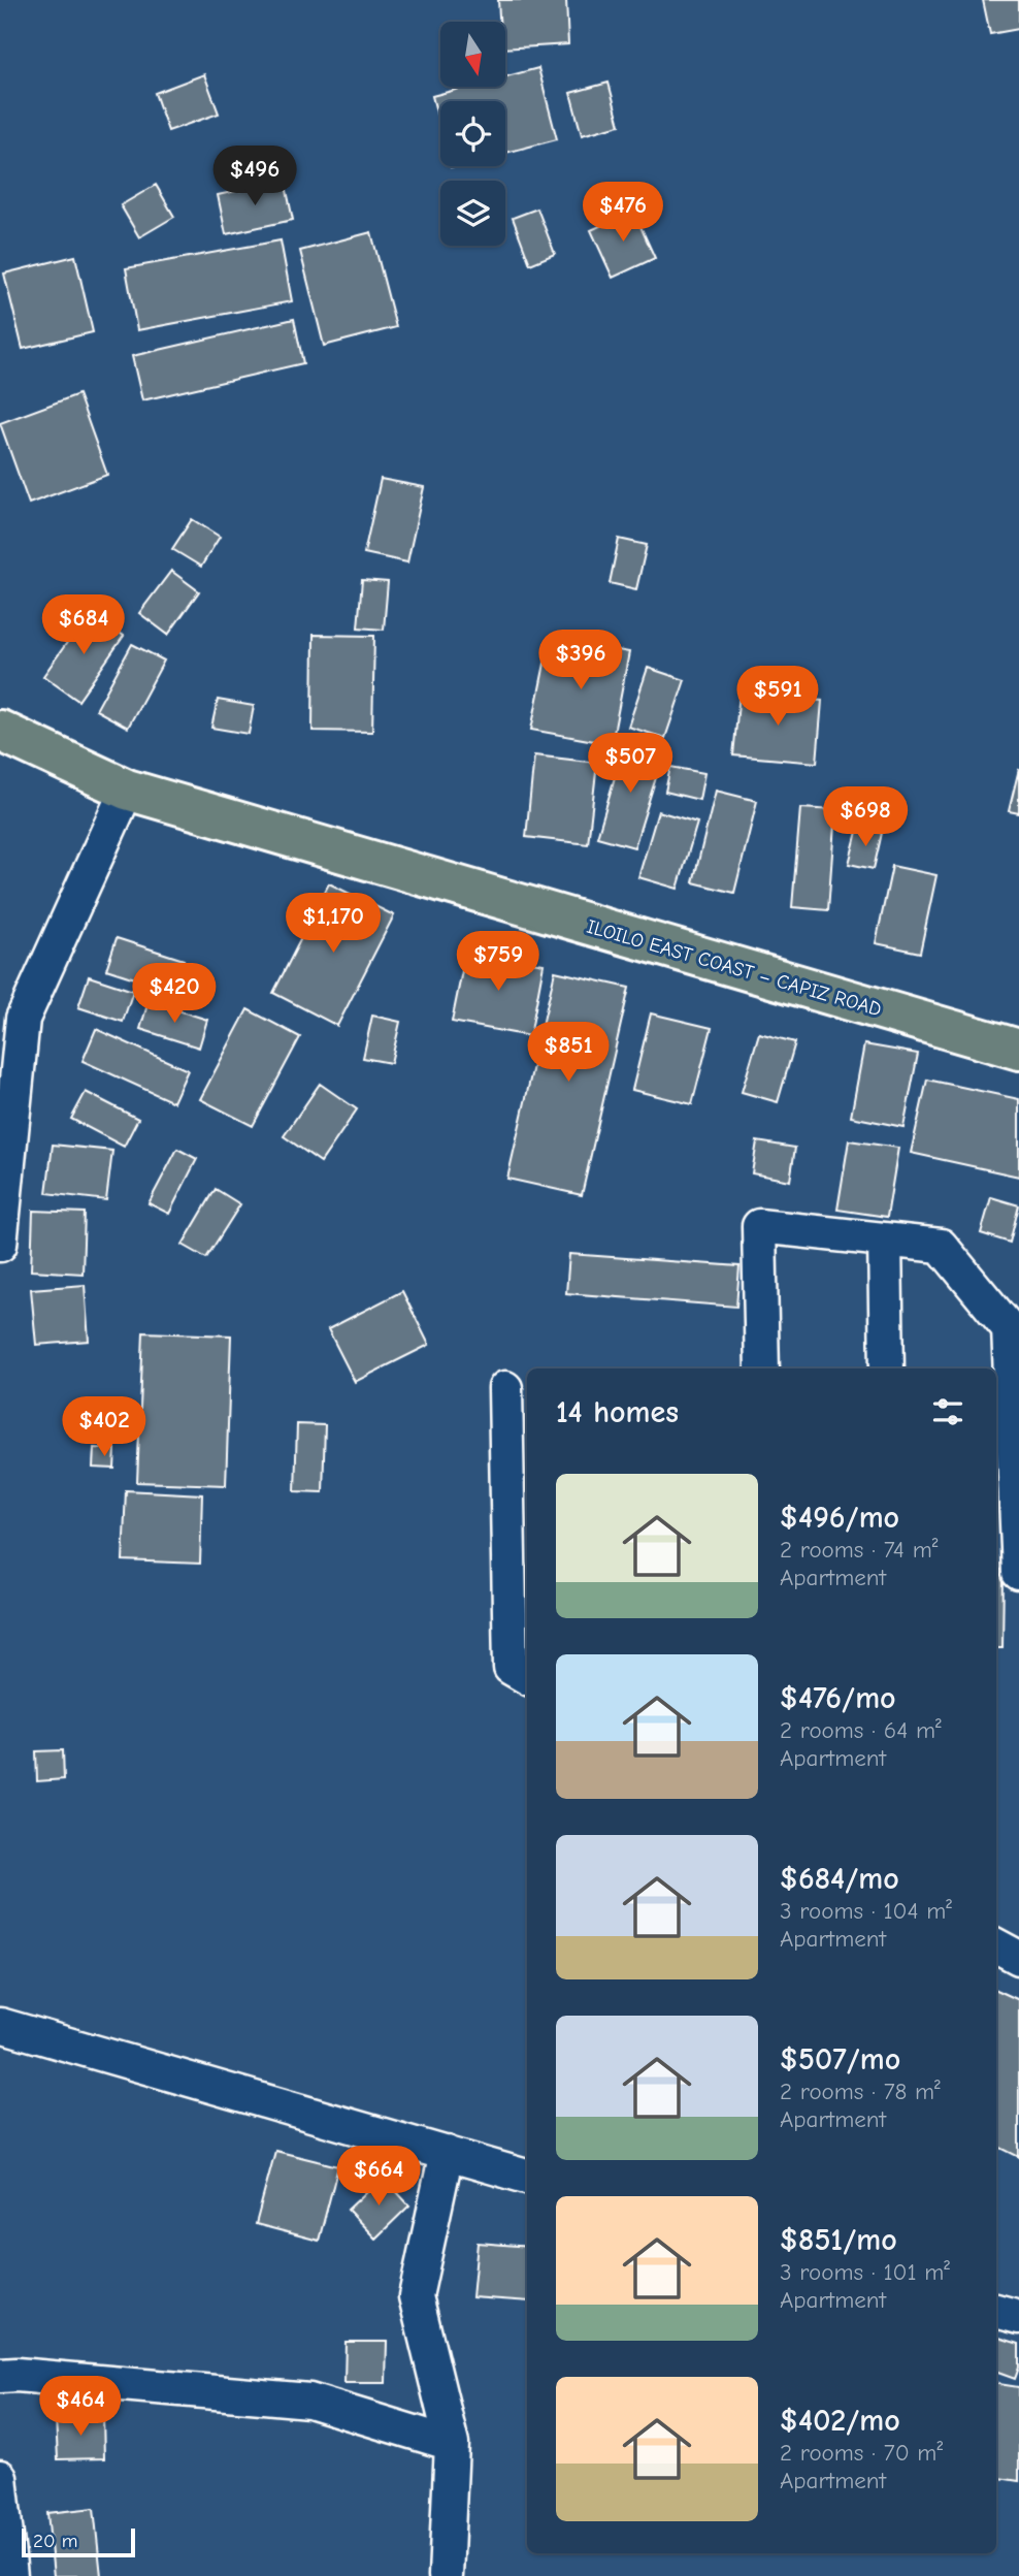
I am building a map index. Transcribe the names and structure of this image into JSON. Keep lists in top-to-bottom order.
{
  "streets": {
    "main road": ["ILOILO EAST COAST – CAPIZ ROAD"]
  },
  "scale_bar": "20 m",
  "north": "bottom",
  "page": {
    "price": [
      "$496",
      "$476",
      "$684",
      "$396",
      "$591",
      "$507",
      "$698",
      "$1,170",
      "$759",
      "$420",
      "$851",
      "$402",
      "$664",
      "$464"
    ],
    "heading": "14 homes",
    "list": [
      {
        "name": "$496/mo",
        "note": "2 rooms · 74 m² · Apartment"
      },
      {
        "name": "$476/mo",
        "note": "2 rooms · 64 m² · Apartment"
      },
      {
        "name": "$684/mo",
        "note": "3 rooms · 104 m² · Apartment"
      },
      {
        "name": "$507/mo",
        "note": "2 rooms · 78 m² · Apartment"
      },
      {
        "name": "$851/mo",
        "note": "3 rooms · 101 m² · Apartment"
      },
      {
        "name": "$402/mo",
        "note": "2 rooms · 70 m² · Apartment"
      }
    ],
    "scale": "20 m"
  }
}
